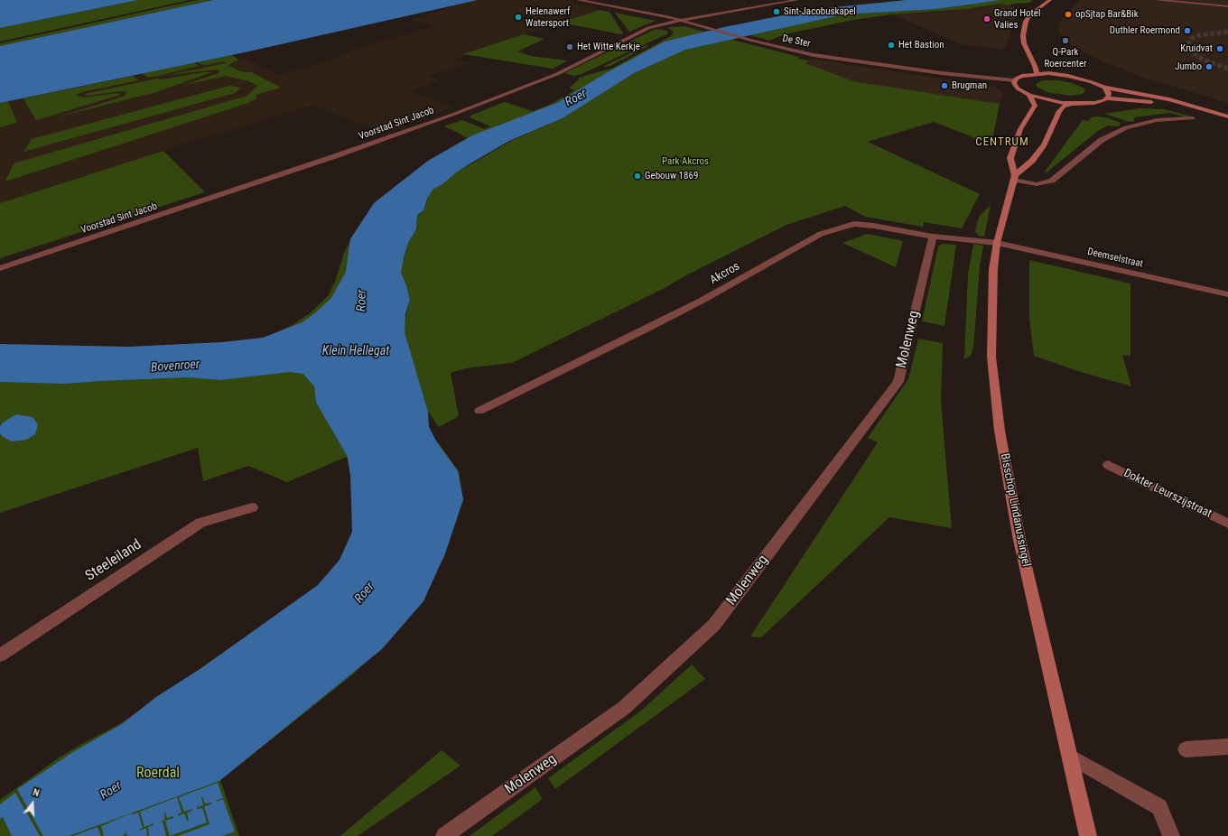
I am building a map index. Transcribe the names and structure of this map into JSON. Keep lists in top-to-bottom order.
{
  "streets": {
    "main road": ["Bisschop Lindanussingel"],
    "street": [
      "De Ster",
      "Voorstad Sint Jacob",
      "Deemselstraat",
      "Akcros",
      "Molenweg",
      "Dokter Leurszijstraat",
      "Steeleiland"
    ]
  },
  "crossings": [
    ["De Ster", "Voorstad Sint Jacob"],
    ["Deemselstraat", "Akcros"],
    ["Deemselstraat", "Bisschop Lindanussingel"],
    ["Akcros", "Molenweg"],
    ["Akcros", "Bisschop Lindanussingel"]
  ],
  "districts": ["CENTRUM"],
  "water": ["Roer", "Klein Hellegat", "Bovenroer"],
  "parks": ["Park Akcros", "Roerdal"],
  "places": [
    "Sint-Jacobuskapel",
    "opSjtap Bar&Bik",
    "Helenawerf Watersport",
    "Grand Hotel Valies",
    "Duthler Roermond",
    "Q-Park Roercenter",
    "Het Bastion",
    "Het Witte Kerkje",
    "Kruidvat",
    "Jumbo",
    "Brugman",
    "Gebouw 1869"
  ],
  "north": "top"
}
